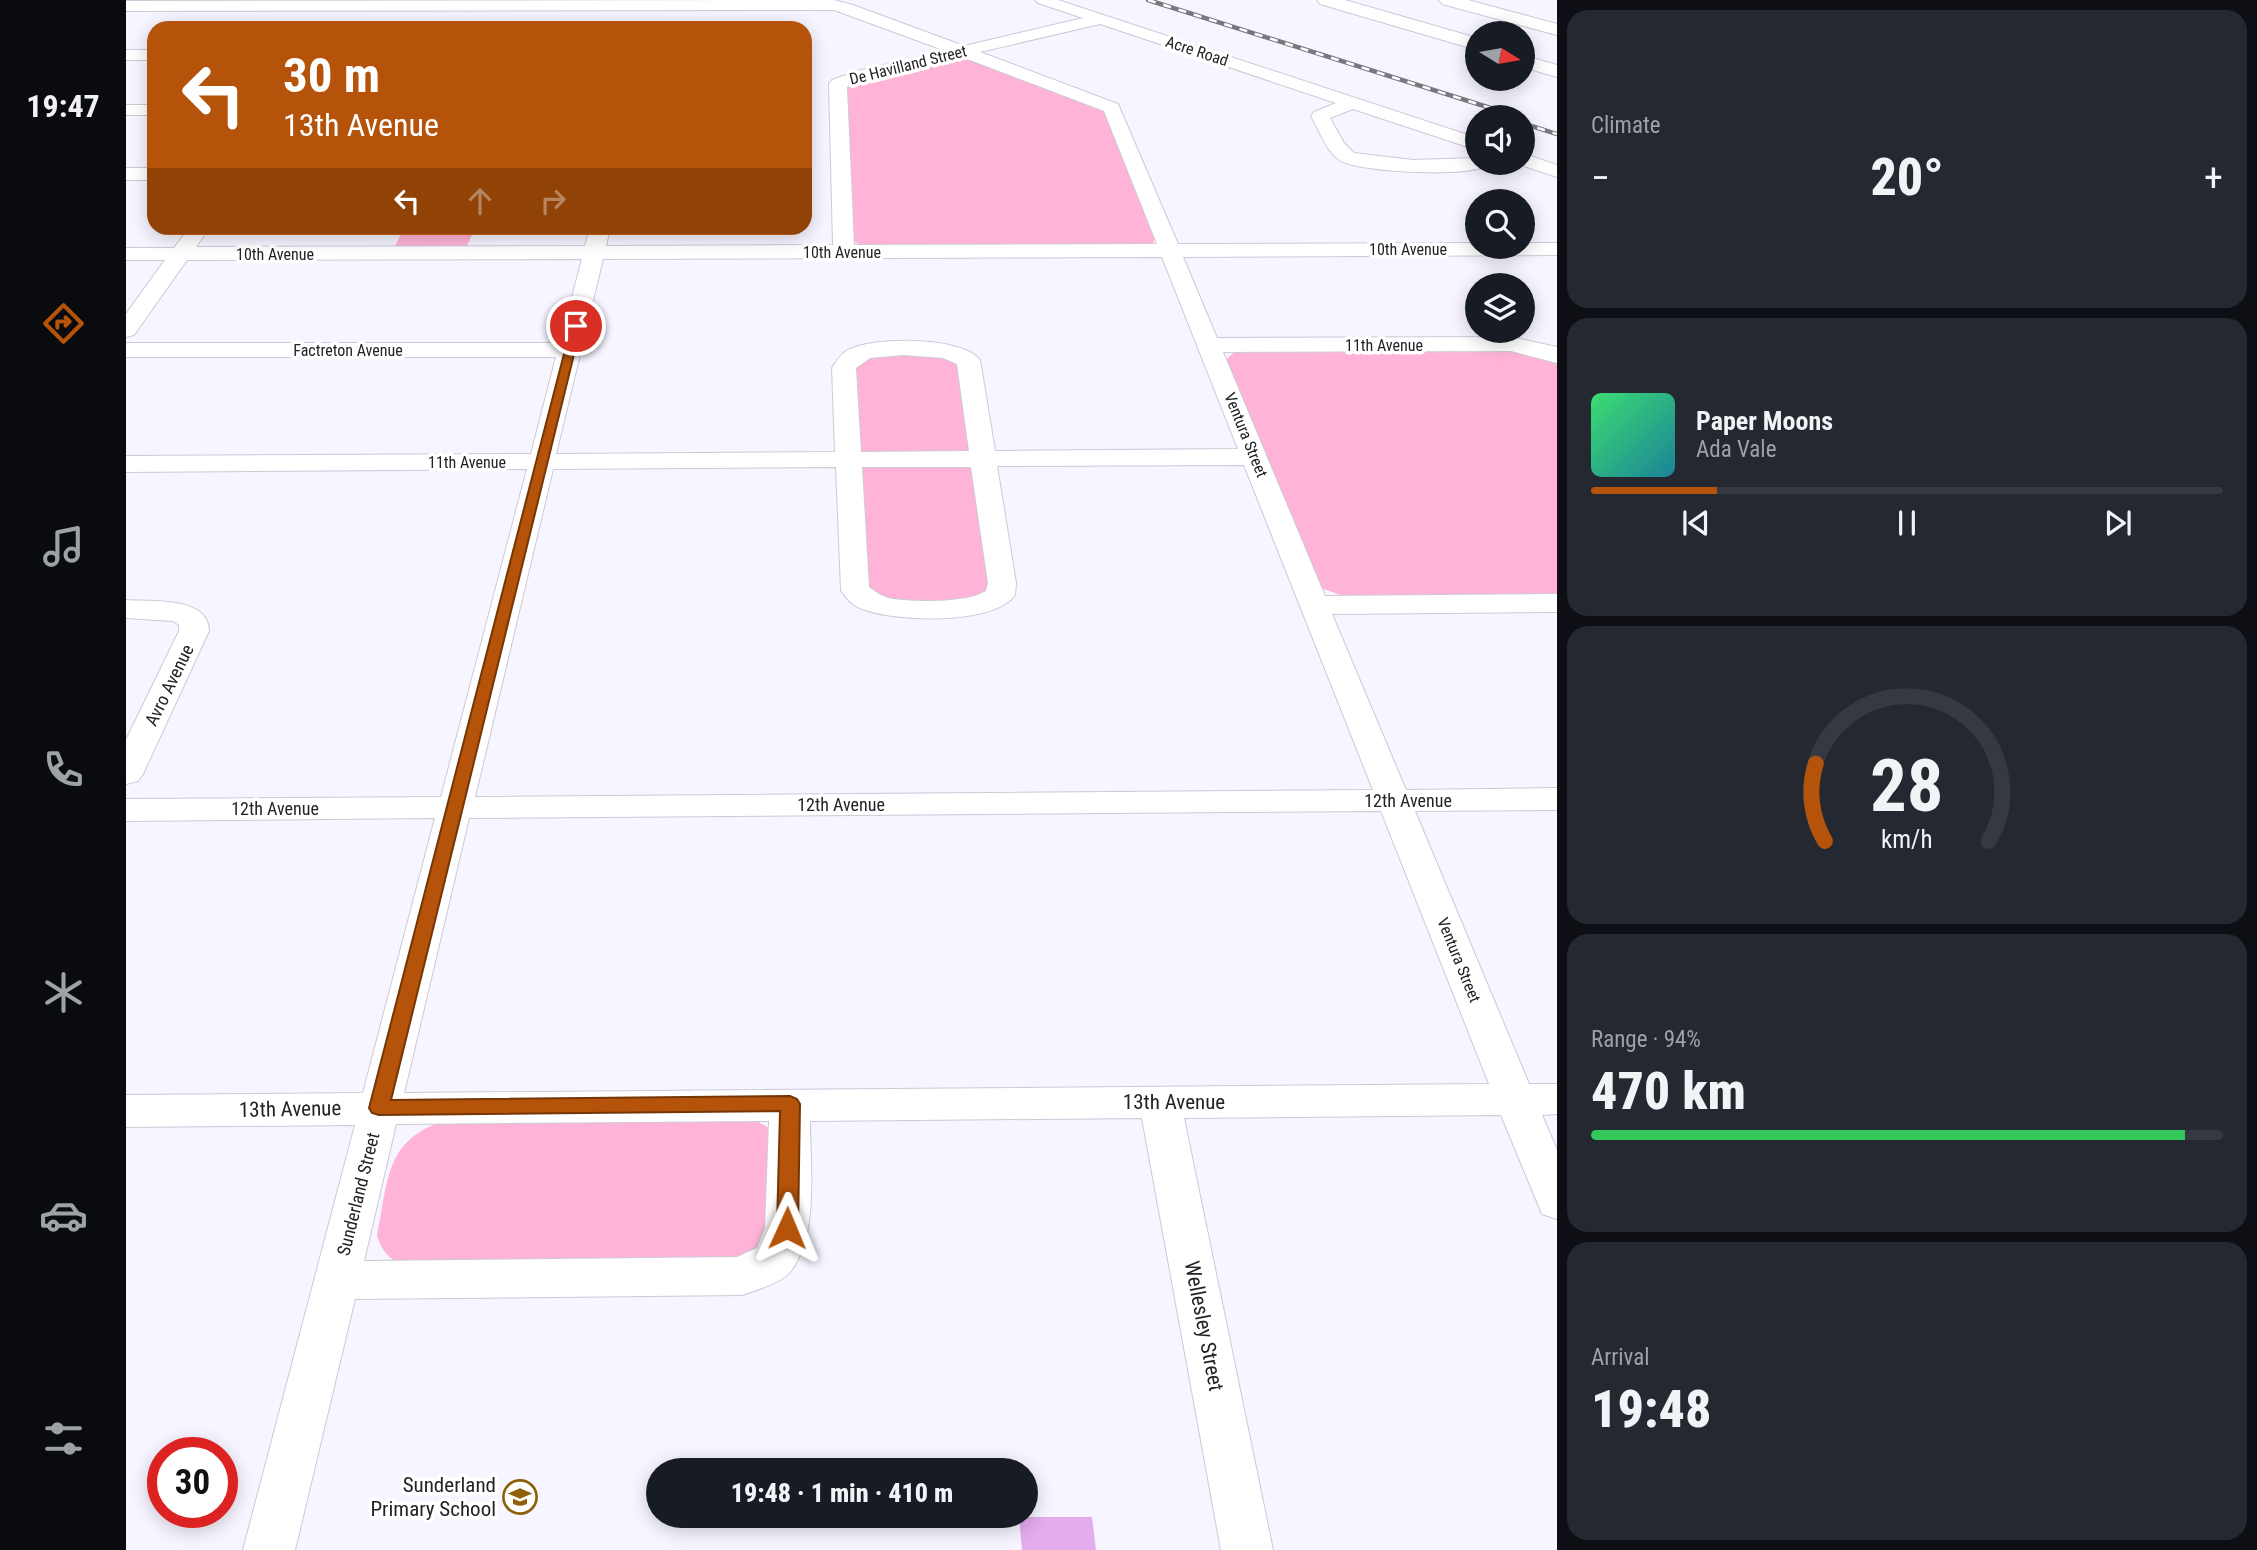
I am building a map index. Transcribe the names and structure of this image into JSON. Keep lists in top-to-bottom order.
{
  "streets": {
    "street": [
      "Acre Road",
      "De Havilland Street",
      "10th Avenue",
      "11th Avenue",
      "Factreton Avenue",
      "Ventura Street",
      "Avro Avenue",
      "12th Avenue",
      "13th Avenue",
      "Sunderland Street",
      "Wellesley Street"
    ]
  },
  "crossings": [
    ["Acre Road", "De Havilland Street"],
    ["De Havilland Street", "10th Avenue"],
    ["De Havilland Street", "Ventura Street"],
    ["10th Avenue", "Ventura Street"],
    ["10th Avenue", "Sunderland Street"],
    ["11th Avenue", "Ventura Street"],
    ["11th Avenue", "Sunderland Street"],
    ["Factreton Avenue", "Sunderland Street"],
    ["Ventura Street", "12th Avenue"],
    ["Ventura Street", "13th Avenue"],
    ["12th Avenue", "Sunderland Street"],
    ["13th Avenue", "Sunderland Street"],
    ["13th Avenue", "Wellesley Street"]
  ],
  "places": {
    "school or university": ["Sunderland Primary School"]
  },
  "north": "right",
  "page": {
    "tabs": "19:47",
    "tile": [
      "Climate",
      ["Range · 94%", "470 km"],
      ["Arrival", "19:48"]
    ],
    "turn": ["30 m", "13th Avenue"],
    "heat": ["−", "20°", "+"],
    "song": ["Paper Moons", "Ada Vale"],
    "limit": "30",
    "trip": "19:48 · 1 min · 410 m",
    "gauge": ["28", "km/h"]
  }
}
